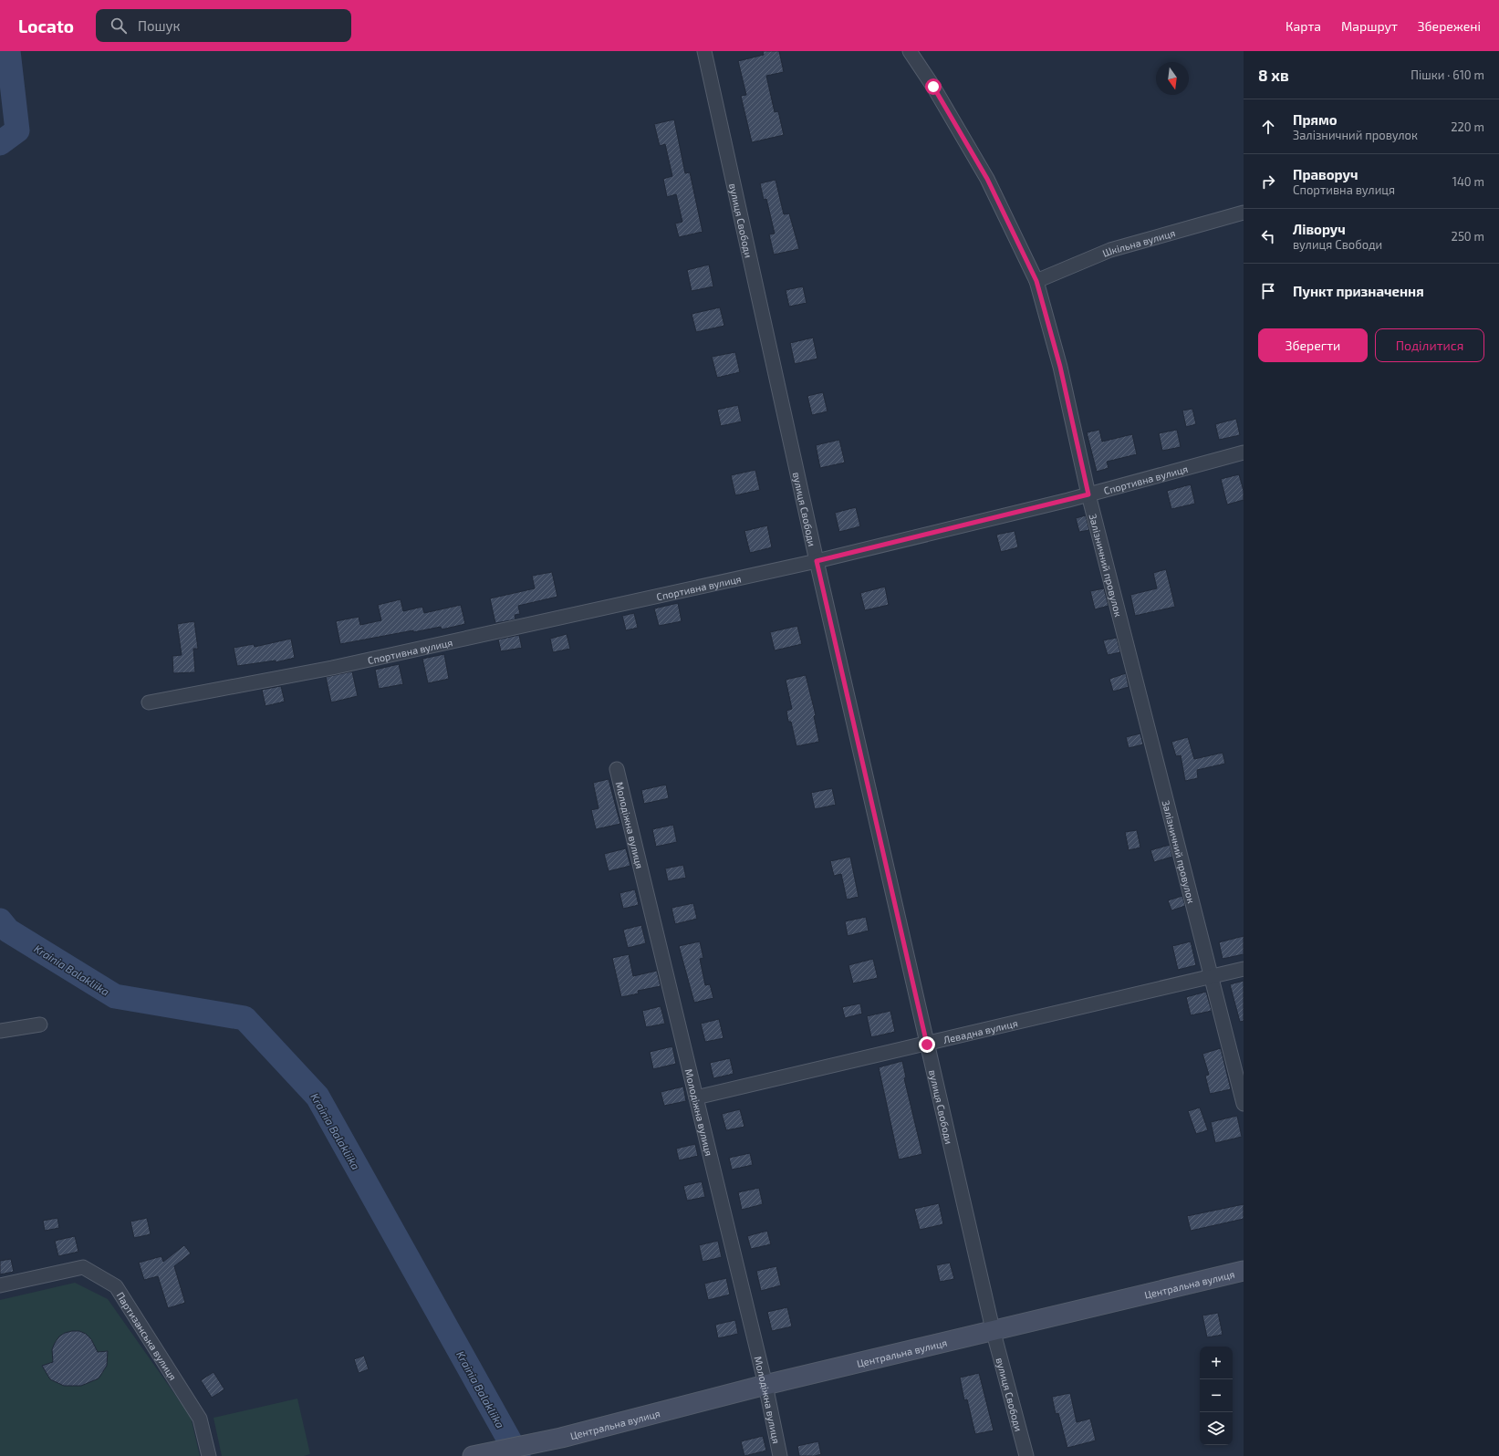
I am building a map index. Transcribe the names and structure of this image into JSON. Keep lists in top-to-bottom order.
{
  "streets": {
    "street": [
      "вулиця Свободи",
      "Шкільна вулиця",
      "Спортивна вулиця",
      "Залізничний провулок",
      "Молодіжна вулиця",
      "Левадна вулиця",
      "Центральна вулиця",
      "Партизанська вулиця"
    ]
  },
  "crossings": [
    ["вулиця Свободи", "Спортивна вулиця"],
    ["вулиця Свободи", "Левадна вулиця"],
    ["вулиця Свободи", "Центральна вулиця"],
    ["Шкільна вулиця", "Залізничний провулок"],
    ["Спортивна вулиця", "Залізничний провулок"],
    ["Залізничний провулок", "Левадна вулиця"],
    ["Молодіжна вулиця", "Левадна вулиця"],
    ["Молодіжна вулиця", "Центральна вулиця"]
  ],
  "water": ["Krainia Balakliika"],
  "north": "bottom",
  "page": {
    "header": "Locato",
    "search": "Пошук",
    "nav": ["Карта", "Маршрут", "Збережені"],
    "heading": ["8 хв", "Пішки · 610 m"],
    "list": [
      ["Прямо", "Залізничний провулок", "220 m"],
      ["Праворуч", "Спортивна вулиця", "140 m"],
      ["Ліворуч", "вулиця Свободи", "250 m"],
      "Пункт призначення"
    ],
    "buttons": ["Зберегти", "Поділитися"],
    "map_buttons": ["+", "−"]
  }
}
